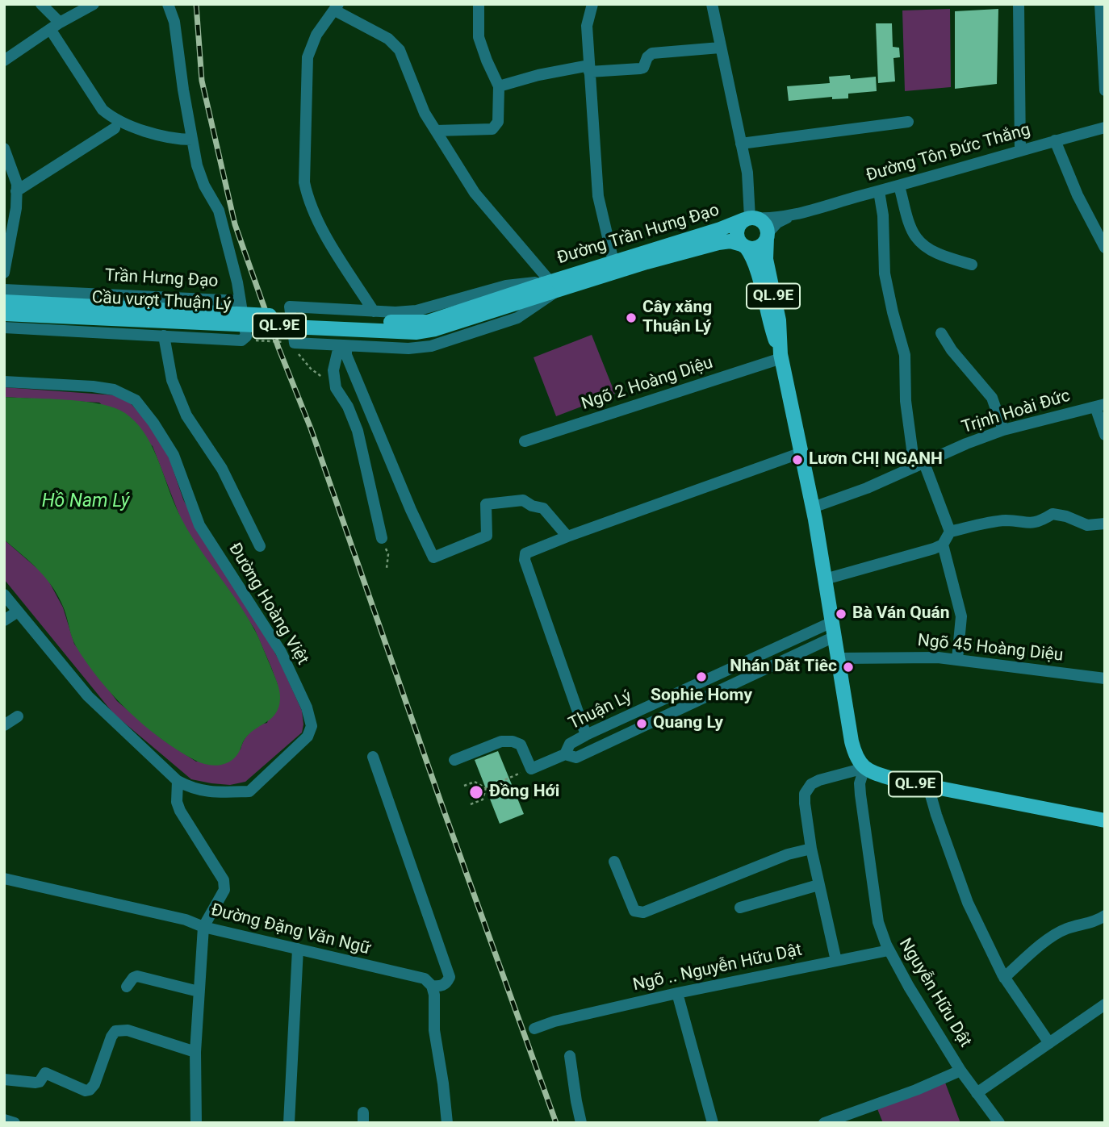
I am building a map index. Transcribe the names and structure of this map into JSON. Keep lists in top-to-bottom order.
{
  "streets": {
    "main road": ["Đường Trần Hưng Đạo", "QL.9E", "Cầu vượt Thuận Lý"],
    "street": [
      "Đường Tôn Đức Thắng",
      "Trần Hưng Đạo",
      "Ngõ 2 Hoàng Diệu",
      "Trịnh Hoài Đức",
      "Đường Hoàng Việt",
      "Ngõ 45 Hoàng Diệu",
      "Thuận Lý",
      "Đường Đặng Văn Ngữ",
      "Ngõ .. Nguyễn Hữu Dật",
      "Nguyễn Hữu Dật"
    ]
  },
  "crossings": [
    ["Đường Trần Hưng Đạo", "QL.9E"],
    ["Đường Trần Hưng Đạo", "Cầu vượt Thuận Lý"],
    ["QL.9E", "Cầu vượt Thuận Lý"],
    ["QL.9E", "Ngõ 2 Hoàng Diệu"],
    ["QL.9E", "Trịnh Hoài Đức"],
    ["QL.9E", "Ngõ 45 Hoàng Diệu"],
    ["QL.9E", "Thuận Lý"],
    ["QL.9E", "Nguyễn Hữu Dật"],
    ["Ngõ .. Nguyễn Hữu Dật", "Nguyễn Hữu Dật"]
  ],
  "water": ["Hồ Nam Lý"],
  "places": [
    "Cây xăng Thuận Lý",
    "Lươn CHỊ NGẠNH",
    "Bà Ván Quán",
    "Nhán Dăt Tiêc",
    "Sophie Homy",
    "Quang Ly",
    "Đồng Hới"
  ]
}
